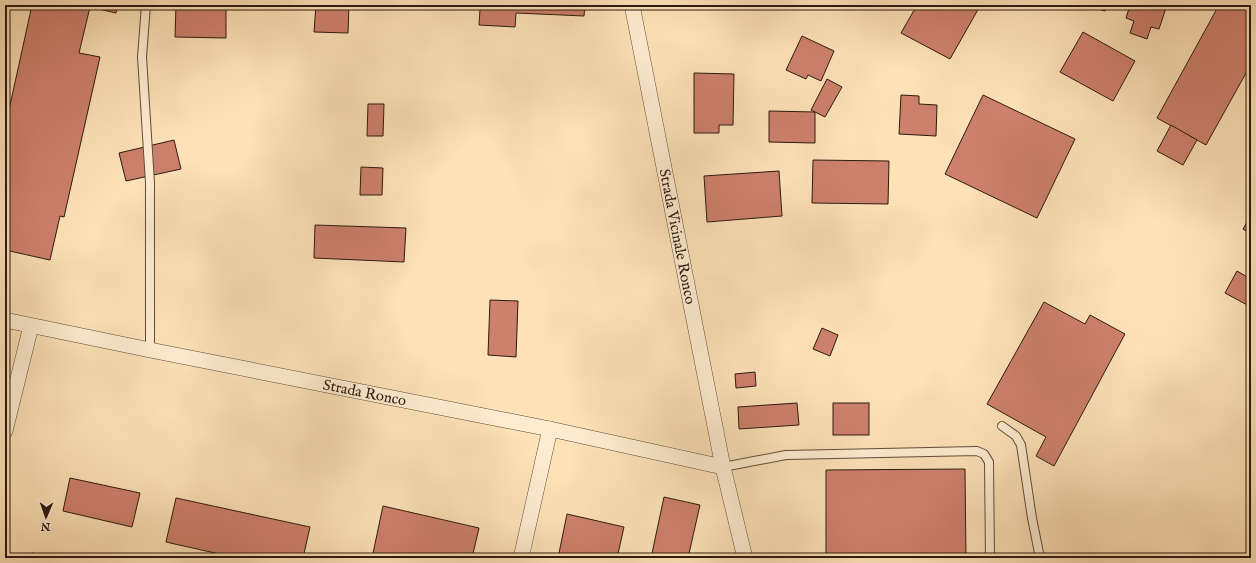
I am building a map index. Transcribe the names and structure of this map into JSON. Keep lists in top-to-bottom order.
{
  "streets": {
    "street": ["Strada Vicinale Ronco", "Strada Ronco"]
  },
  "crossings": [
    ["Strada Vicinale Ronco", "Strada Ronco"]
  ],
  "north": "bottom"
}
